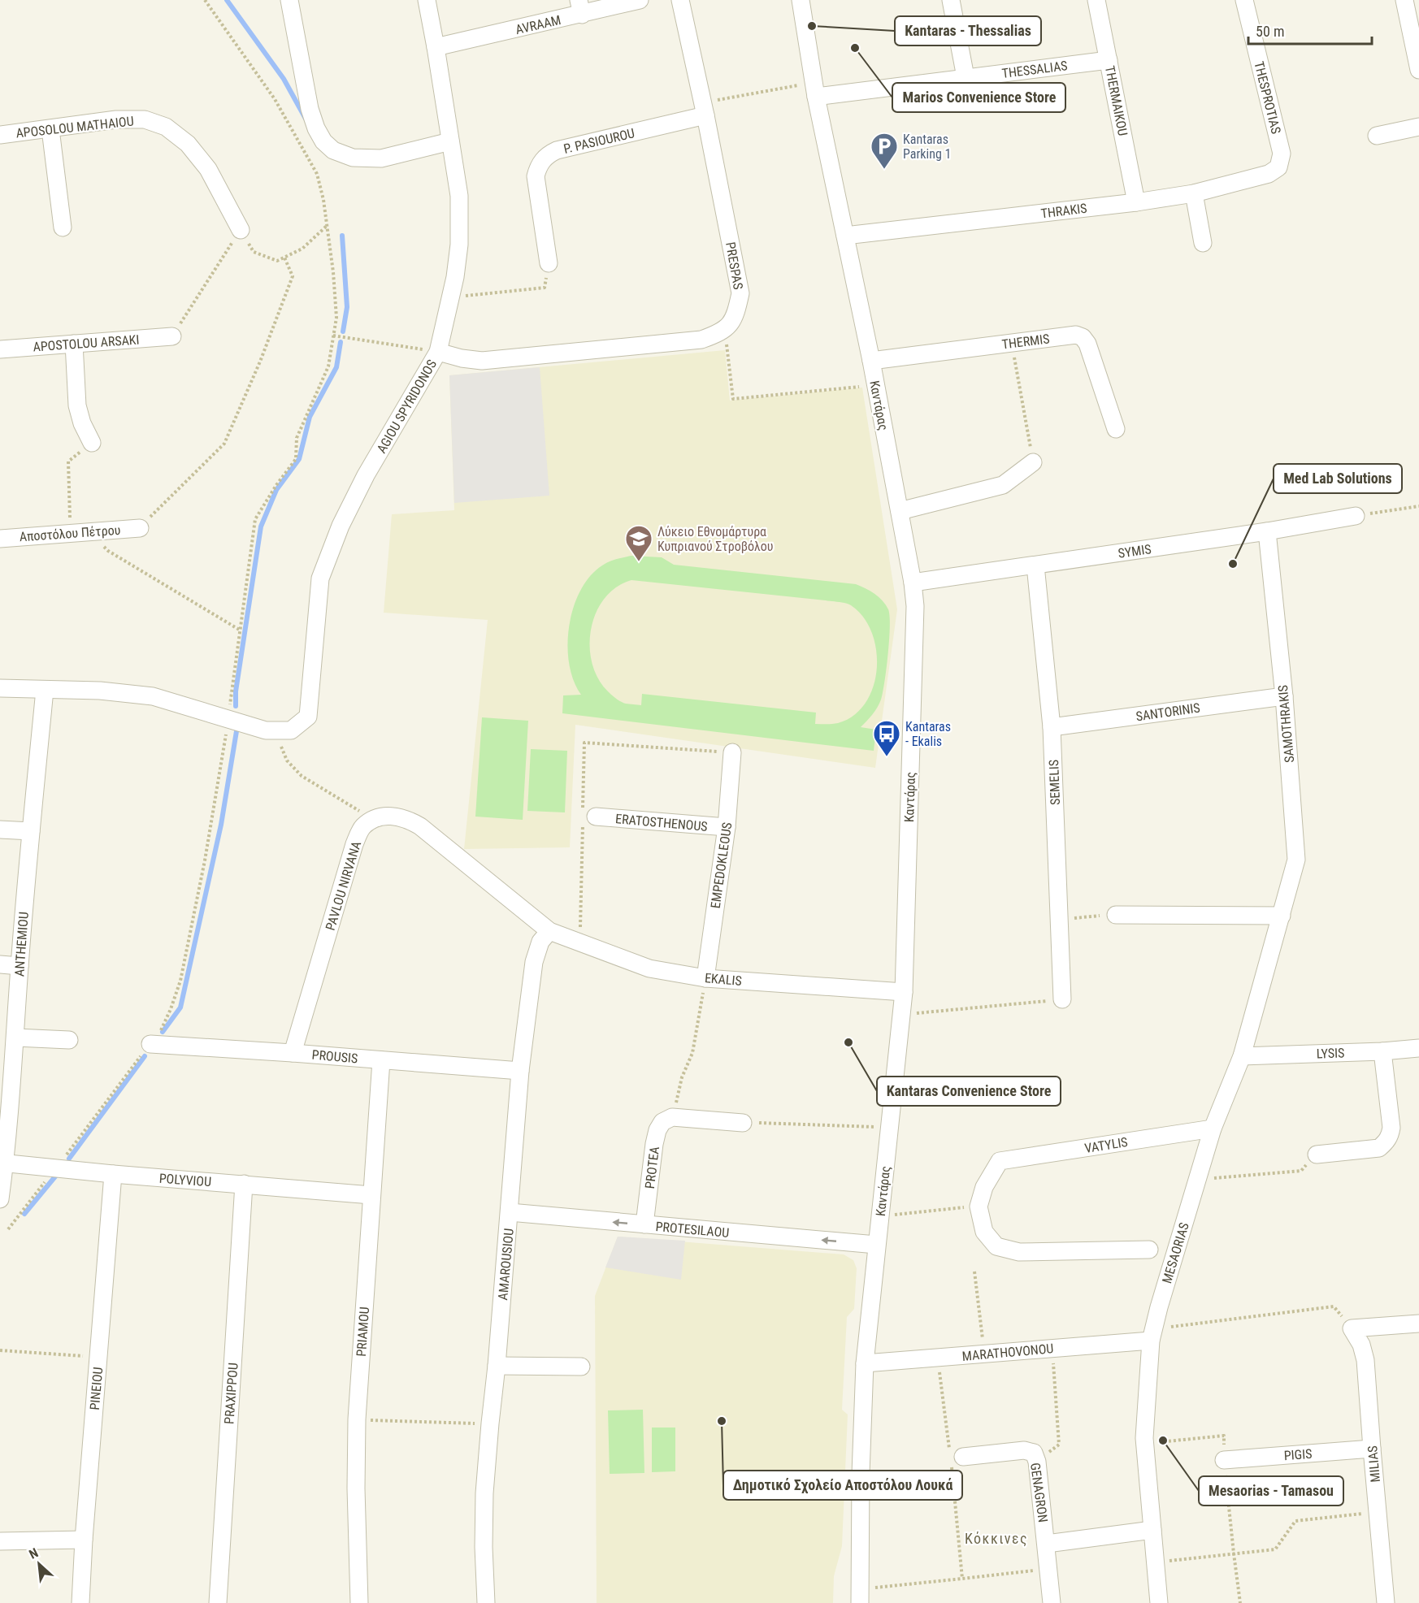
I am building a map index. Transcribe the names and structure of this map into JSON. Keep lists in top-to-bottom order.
{
  "streets": {
    "street": [
      "AVRAAM",
      "THESSALIAS",
      "THESPROTIAS",
      "THERMAIKOU",
      "APOSOLOU MATHAIOU",
      "P. PASIOUROU",
      "THRAKIS",
      "PRESPAS",
      "THERMIS",
      "APOSTOLOU ARSAKI",
      "Καντάρας",
      "AGIOU SPYRIDONOS",
      "Αποστόλου Πέτρου",
      "SYMIS",
      "SANTORINIS",
      "SAMOTHRAKIS",
      "SEMELIS",
      "ERATOSTHENOUS",
      "EMPEDOKLEOUS",
      "PAVLOU NIRVANA",
      "ANTHEMIOU",
      "EKALIS",
      "LYSIS",
      "PROUSIS",
      "VATYLIS",
      "PROTEA",
      "POLYVIOU",
      "PROTESILAOU",
      "MESAORIAS",
      "AMAROUSIOU",
      "PRIAMOU",
      "MARATHOVONOU",
      "PINEIOU",
      "PRAXIPPOU",
      "PIGIS",
      "MILIAS",
      "GENAGRON"
    ]
  },
  "crossings": [
    ["AVRAAM", "AGIOU SPYRIDONOS"],
    ["THESSALIAS", "THERMAIKOU"],
    ["THESSALIAS", "Καντάρας"],
    ["THESPROTIAS", "THRAKIS"],
    ["THERMAIKOU", "THRAKIS"],
    ["P. PASIOUROU", "PRESPAS"],
    ["THRAKIS", "Καντάρας"],
    ["THERMIS", "Καντάρας"],
    ["Καντάρας", "SYMIS"],
    ["Καντάρας", "EKALIS"],
    ["Καντάρας", "PROTESILAOU"],
    ["Καντάρας", "MARATHOVONOU"],
    ["SYMIS", "SAMOTHRAKIS"],
    ["SYMIS", "SEMELIS"],
    ["SANTORINIS", "SAMOTHRAKIS"],
    ["SANTORINIS", "SEMELIS"],
    ["SAMOTHRAKIS", "MESAORIAS"],
    ["ERATOSTHENOUS", "EMPEDOKLEOUS"],
    ["EMPEDOKLEOUS", "EKALIS"],
    ["PAVLOU NIRVANA", "PROUSIS"],
    ["ANTHEMIOU", "POLYVIOU"],
    ["EKALIS", "AMAROUSIOU"],
    ["LYSIS", "MESAORIAS"],
    ["PROUSIS", "AMAROUSIOU"],
    ["PROUSIS", "PRIAMOU"],
    ["VATYLIS", "MESAORIAS"],
    ["PROTEA", "PROTESILAOU"],
    ["POLYVIOU", "PRIAMOU"],
    ["POLYVIOU", "PINEIOU"],
    ["POLYVIOU", "PRAXIPPOU"],
    ["PROTESILAOU", "AMAROUSIOU"],
    ["MESAORIAS", "MARATHOVONOU"],
    ["PIGIS", "MILIAS"]
  ],
  "districts": ["Κόκκινες"],
  "places": {
    "other": [
      "Kantaras - Thessalias",
      "Marios Convenience Store",
      "Med Lab Solutions",
      "Kantaras Convenience Store",
      "Δημοτικό Σχολείο Αποστόλου Λουκά",
      "Mesaorias - Tamasou"
    ],
    "parking": ["Kantaras Parking 1"],
    "school or university": ["Λύκειο Εθνομάρτυρα Κυπριανού Στροβόλου"],
    "bus stop": ["Kantaras - Ekalis"]
  },
  "scale_bar": "50 m",
  "north": "top left"
}
